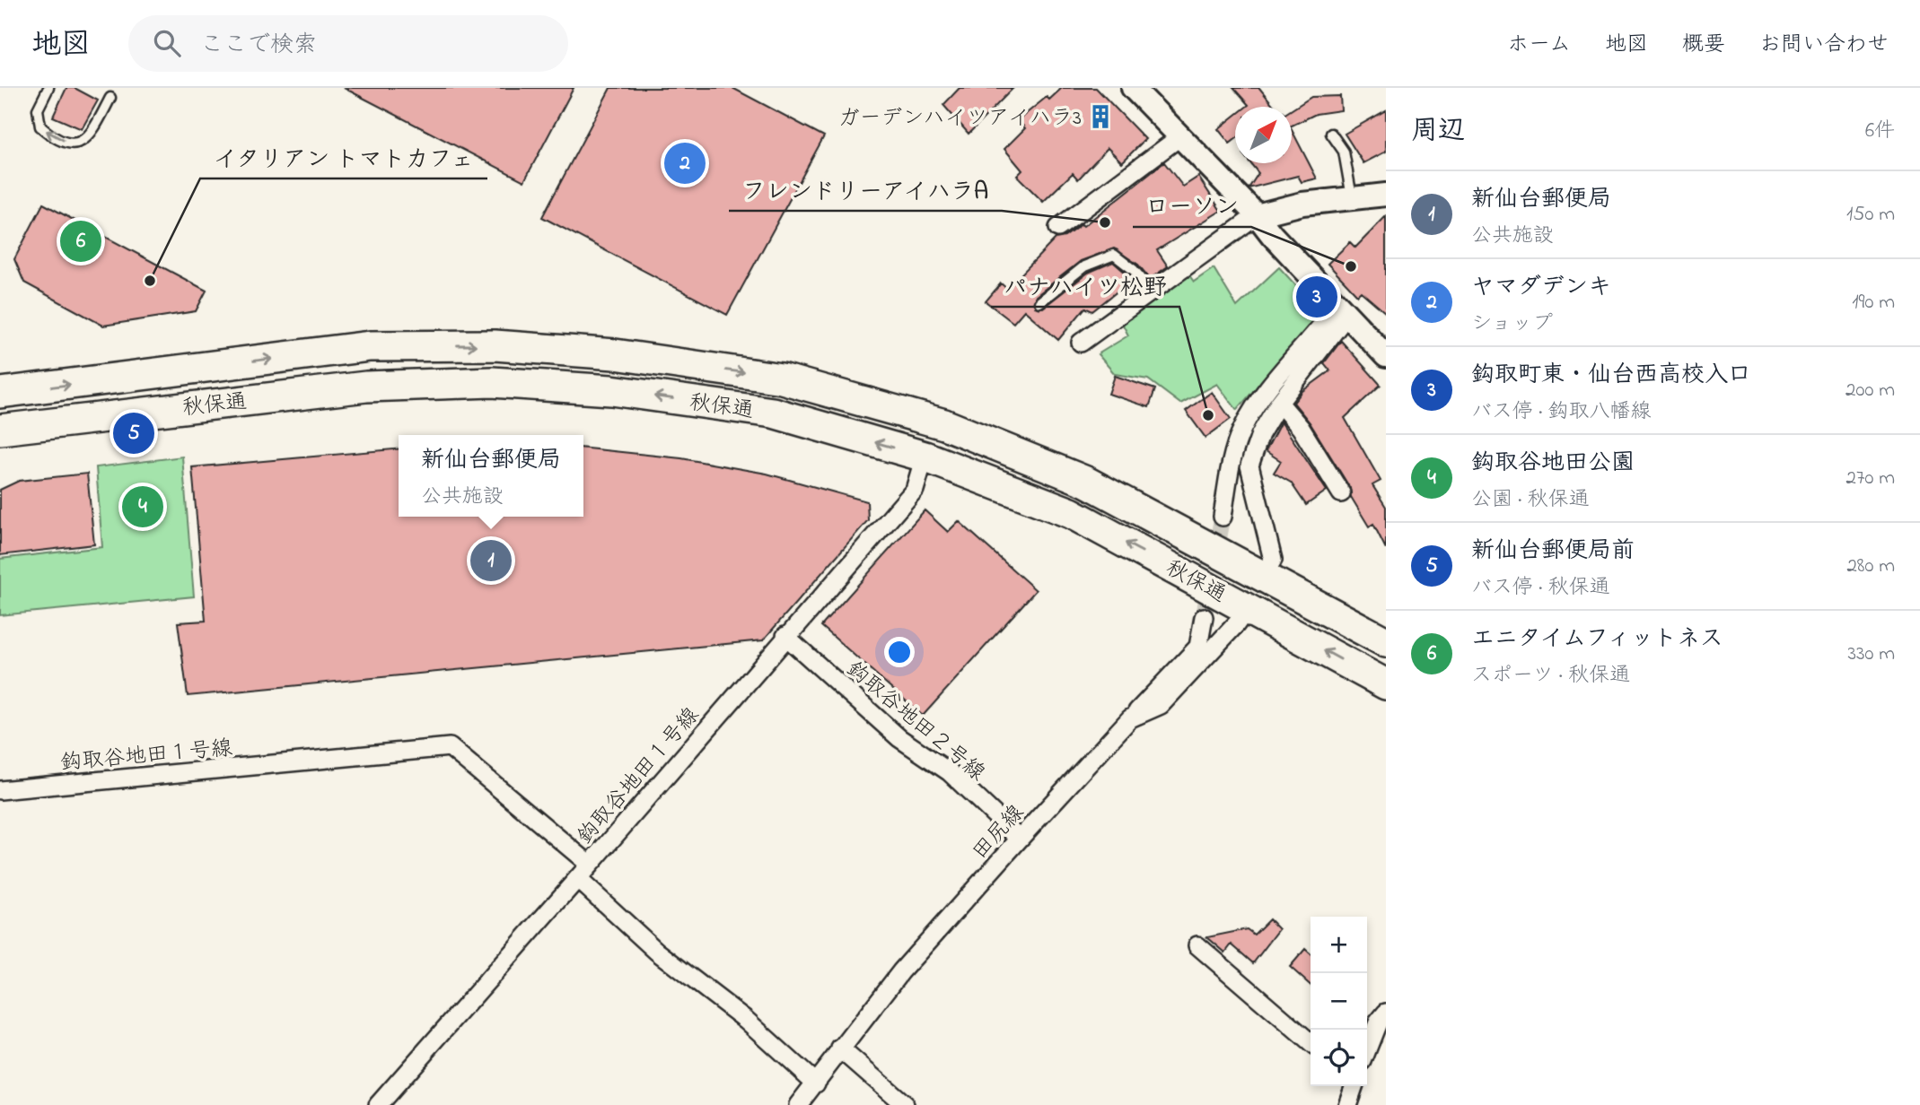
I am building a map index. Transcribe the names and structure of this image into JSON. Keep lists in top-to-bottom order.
{
  "streets": {
    "highway": ["秋保通"],
    "street": ["鈎取谷地田２号線", "鈎取谷地田１号線", "田尻線"]
  },
  "crossings": [
    ["秋保通", "鈎取谷地田１号線"],
    ["秋保通", "田尻線"],
    ["鈎取谷地田２号線", "鈎取谷地田１号線"],
    ["鈎取谷地田２号線", "田尻線"]
  ],
  "places": {
    "building": ["ガーデンハイツアイハラ3"],
    "other": [
      "フレンドリーアイハラA",
      "ローソン",
      "イタリアン トマトカフェ",
      "パナハイツ松野"
    ]
  },
  "north": "top right",
  "page": {
    "header": "地図",
    "search": "ここで検索",
    "nav": [
      "ホーム",
      "地図",
      "概要",
      "お問い合わせ"
    ],
    "heading": ["周辺", "6件"],
    "pins": [
      "2",
      "6",
      "3",
      "5",
      "4",
      "1"
    ],
    "list": [
      {
        "mark": "1",
        "name": "新仙台郵便局",
        "note": "公共施設",
        "value": "150 m"
      },
      {
        "mark": "2",
        "name": "ヤマダデンキ",
        "note": "ショップ",
        "value": "190 m"
      },
      {
        "mark": "3",
        "name": "鈎取町東・仙台西高校入口",
        "note": "バス停 · 鈎取八幡線",
        "value": "200 m"
      },
      {
        "mark": "4",
        "name": "鈎取谷地田公園",
        "note": "公園 · 秋保通",
        "value": "270 m"
      },
      {
        "mark": "5",
        "name": "新仙台郵便局前",
        "note": "バス停 · 秋保通",
        "value": "280 m"
      },
      {
        "mark": "6",
        "name": "エニタイムフィットネス",
        "note": "スポーツ · 秋保通",
        "value": "330 m"
      }
    ],
    "popup": ["新仙台郵便局", "公共施設"],
    "map_buttons": ["+", "−"]
  }
}
